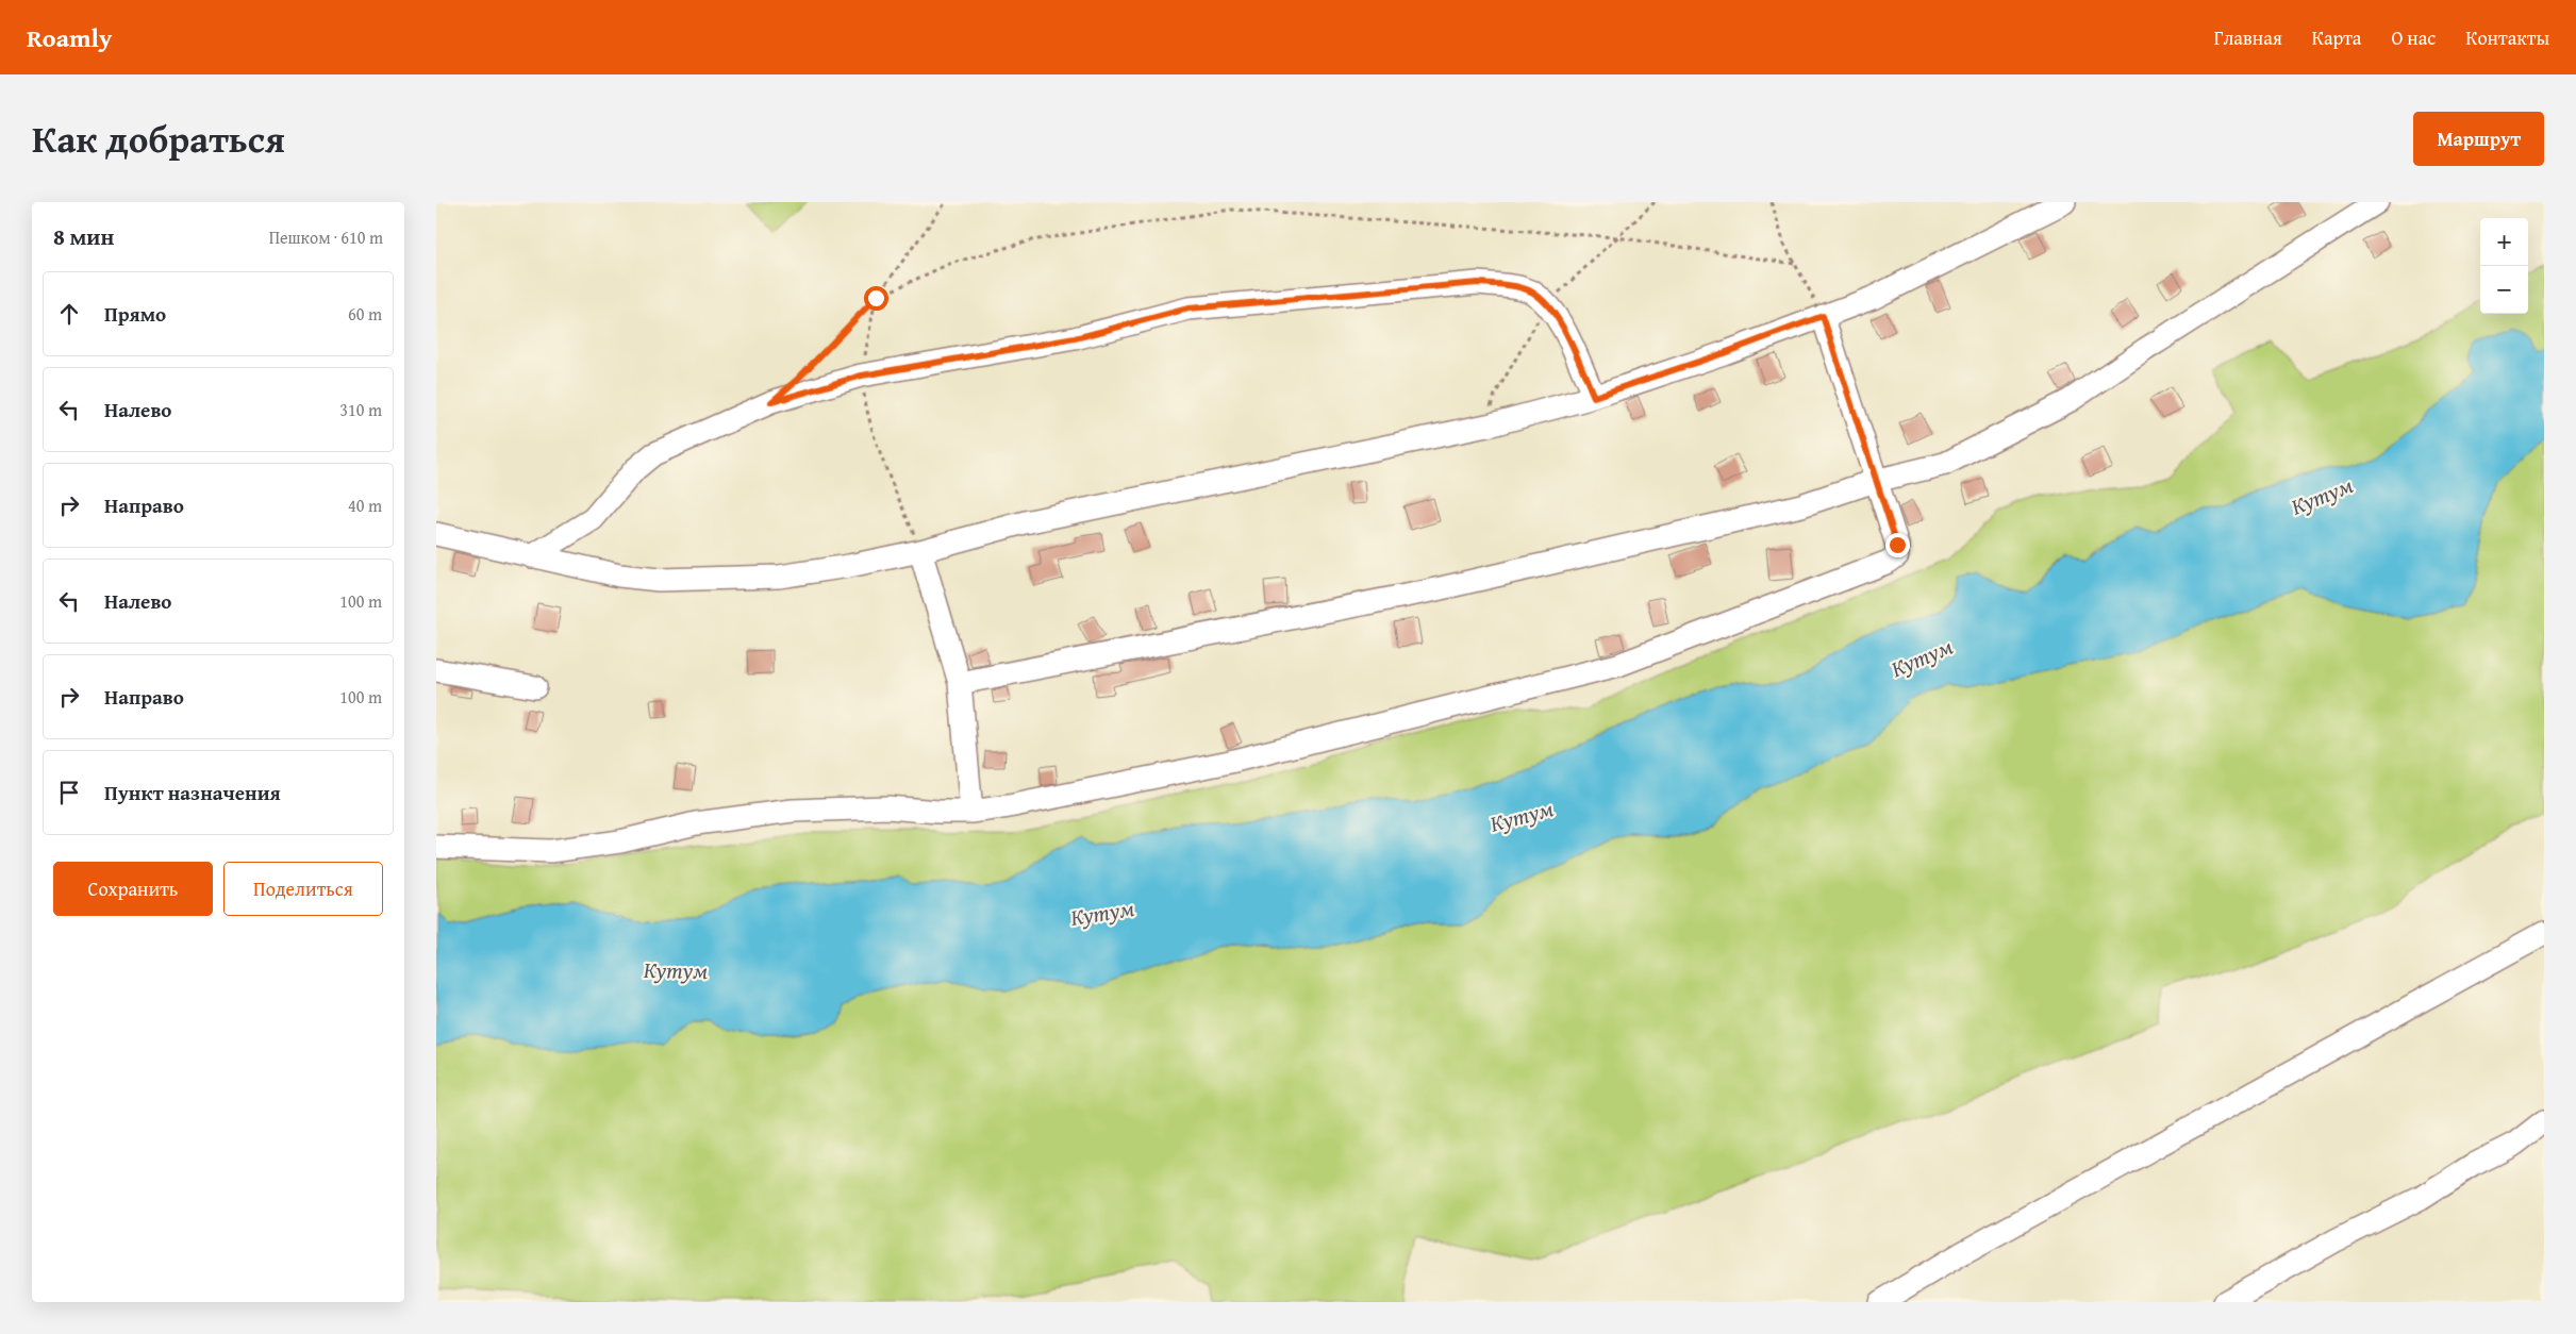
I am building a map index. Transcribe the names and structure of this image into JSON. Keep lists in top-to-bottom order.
{
  "water": ["Кутум"],
  "page": {
    "header": "Roamly",
    "nav": [
      "Главная",
      "Карта",
      "О нас",
      "Контакты"
    ],
    "title": "Как добраться",
    "buttons": [
      "Маршрут",
      ["Сохранить", "Поделиться"]
    ],
    "heading": ["8 мин", "Пешком · 610 m"],
    "map_buttons": ["+", "−"],
    "list": [
      ["Прямо", "60 m"],
      ["Налево", "310 m"],
      ["Направо", "40 m"],
      ["Налево", "100 m"],
      ["Направо", "100 m"],
      "Пункт назначения"
    ]
  }
}
